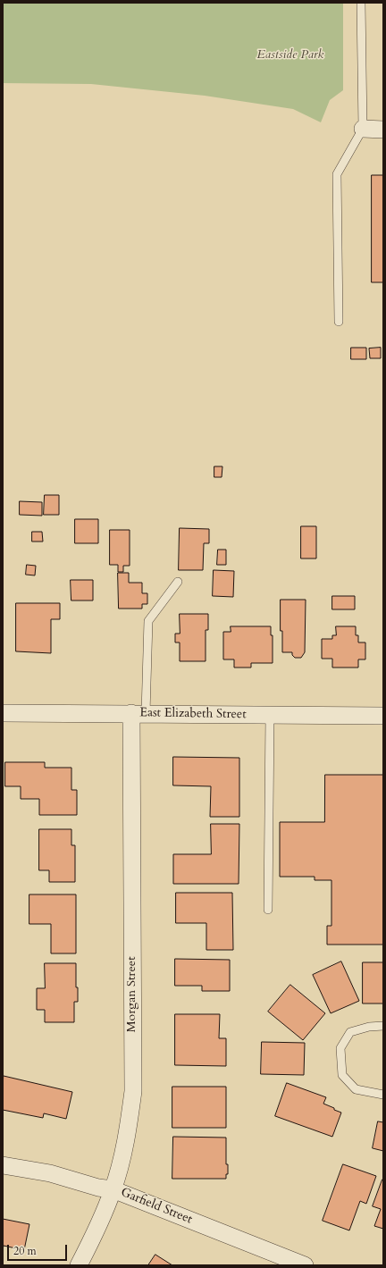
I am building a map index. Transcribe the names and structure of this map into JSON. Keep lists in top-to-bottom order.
{
  "streets": {
    "street": ["East Elizabeth Street", "Morgan Street", "Garfield Street"]
  },
  "crossings": [
    ["East Elizabeth Street", "Morgan Street"],
    ["Morgan Street", "Garfield Street"]
  ],
  "parks": ["Eastside Park"],
  "scale_bar": "20 m"
}
